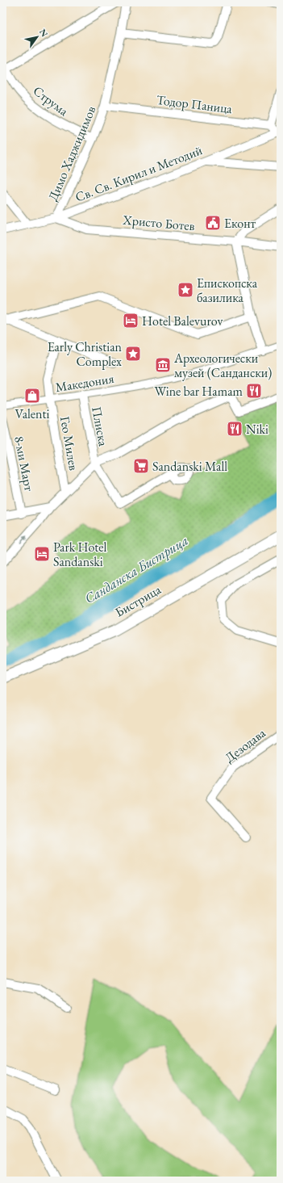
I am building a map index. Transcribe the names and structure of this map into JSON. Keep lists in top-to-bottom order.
{
  "streets": {
    "street": [
      "Струма",
      "Тодор Паница",
      "Димо Хаджидимов",
      "Св. Св. Кирил и Методий",
      "Христо Ботев",
      "Македония",
      "Плиска",
      "Гео Милев",
      "8-ми Март",
      "Бистрица",
      "Дезодава"
    ]
  },
  "crossings": [
    ["Струма", "Димо Хаджидимов"],
    ["Тодор Паница", "Димо Хаджидимов"],
    ["Димо Хаджидимов", "Св. Св. Кирил и Методий"],
    ["Димо Хаджидимов", "Христо Ботев"],
    ["Св. Св. Кирил и Методий", "Христо Ботев"],
    ["Македония", "Плиска"],
    ["Македония", "Гео Милев"]
  ],
  "water": ["Санданска Бистрица"],
  "places": {
    "public building": ["Еконт"],
    "place": ["Епископска базилика", "Early Christian Complex"],
    "hotel": ["Hotel Balevurov", "Park Hotel Sandanski"],
    "museum": ["Археологически музей (Сандански)"],
    "restaurant": ["Wine bar Hamam", "Niki"],
    "shop": ["Valenti"],
    "supermarket": ["Sandanski Mall"]
  },
  "north": "top right"
}
